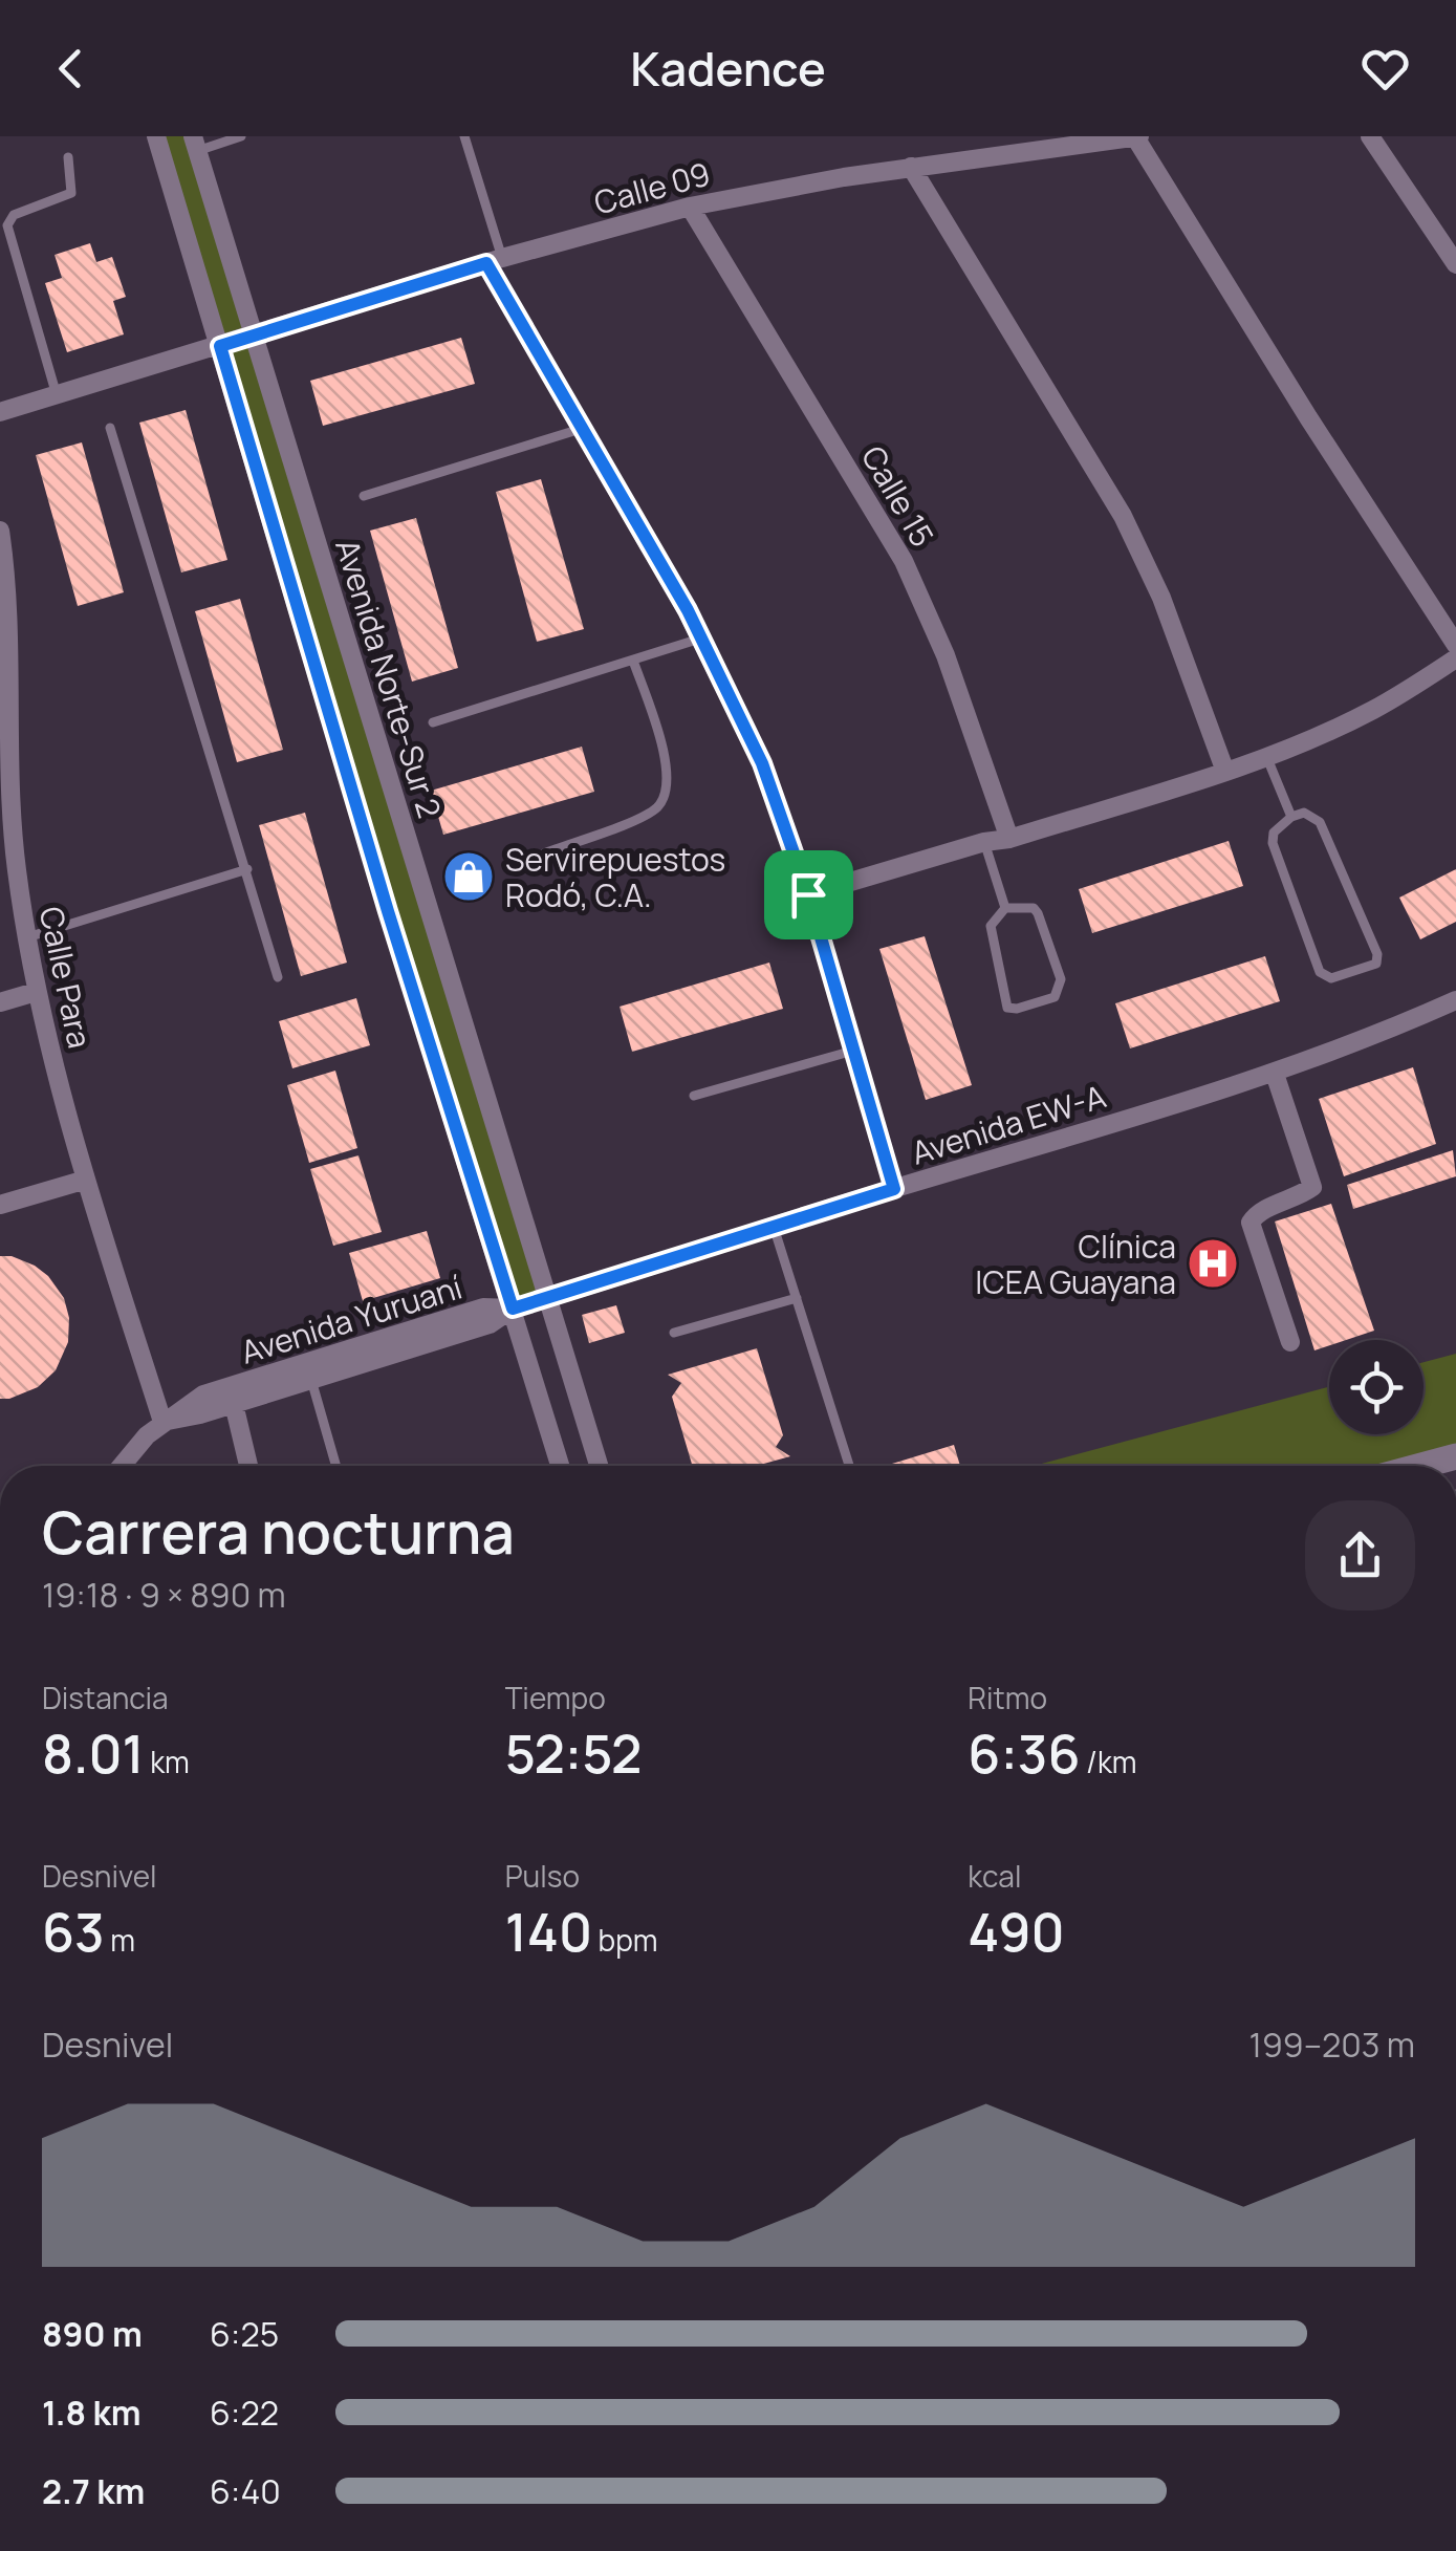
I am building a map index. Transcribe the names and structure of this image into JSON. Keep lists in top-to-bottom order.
{
  "streets": {
    "street": [
      "Calle 09",
      "Calle 15",
      "Avenida Norte-Sur 2",
      "Calle Para",
      "Avenida EW-A",
      "Avenida Yuruaní"
    ]
  },
  "crossings": [
    ["Calle 09", "Calle 15"],
    ["Calle 09", "Avenida Norte-Sur 2"],
    ["Avenida Norte-Sur 2", "Avenida EW-A"],
    ["Avenida Norte-Sur 2", "Avenida Yuruaní"],
    ["Calle Para", "Avenida Yuruaní"],
    ["Avenida EW-A", "Avenida Yuruaní"]
  ],
  "places": {
    "shop": ["Servirepuestos Rodó, C.A."],
    "hospital": ["Clínica ICEA Guayana"]
  },
  "page": {
    "header": "Kadence",
    "heading": ["Carrera nocturna", "19:18 · 9 × 890 m"],
    "stats": [
      ["Distancia", "8.01 km"],
      ["Tiempo", "52:52"],
      ["Ritmo", "6:36 /km"],
      ["Desnivel", "63 m"],
      ["Pulso", "140 bpm"],
      ["kcal", "490"]
    ],
    "chart": ["Desnivel", "199–203 m"],
    "list": [
      {
        "name": "890 m",
        "note": "6:25"
      },
      {
        "name": "1.8 km",
        "note": "6:22"
      },
      {
        "name": "2.7 km",
        "note": "6:40"
      }
    ]
  }
}
